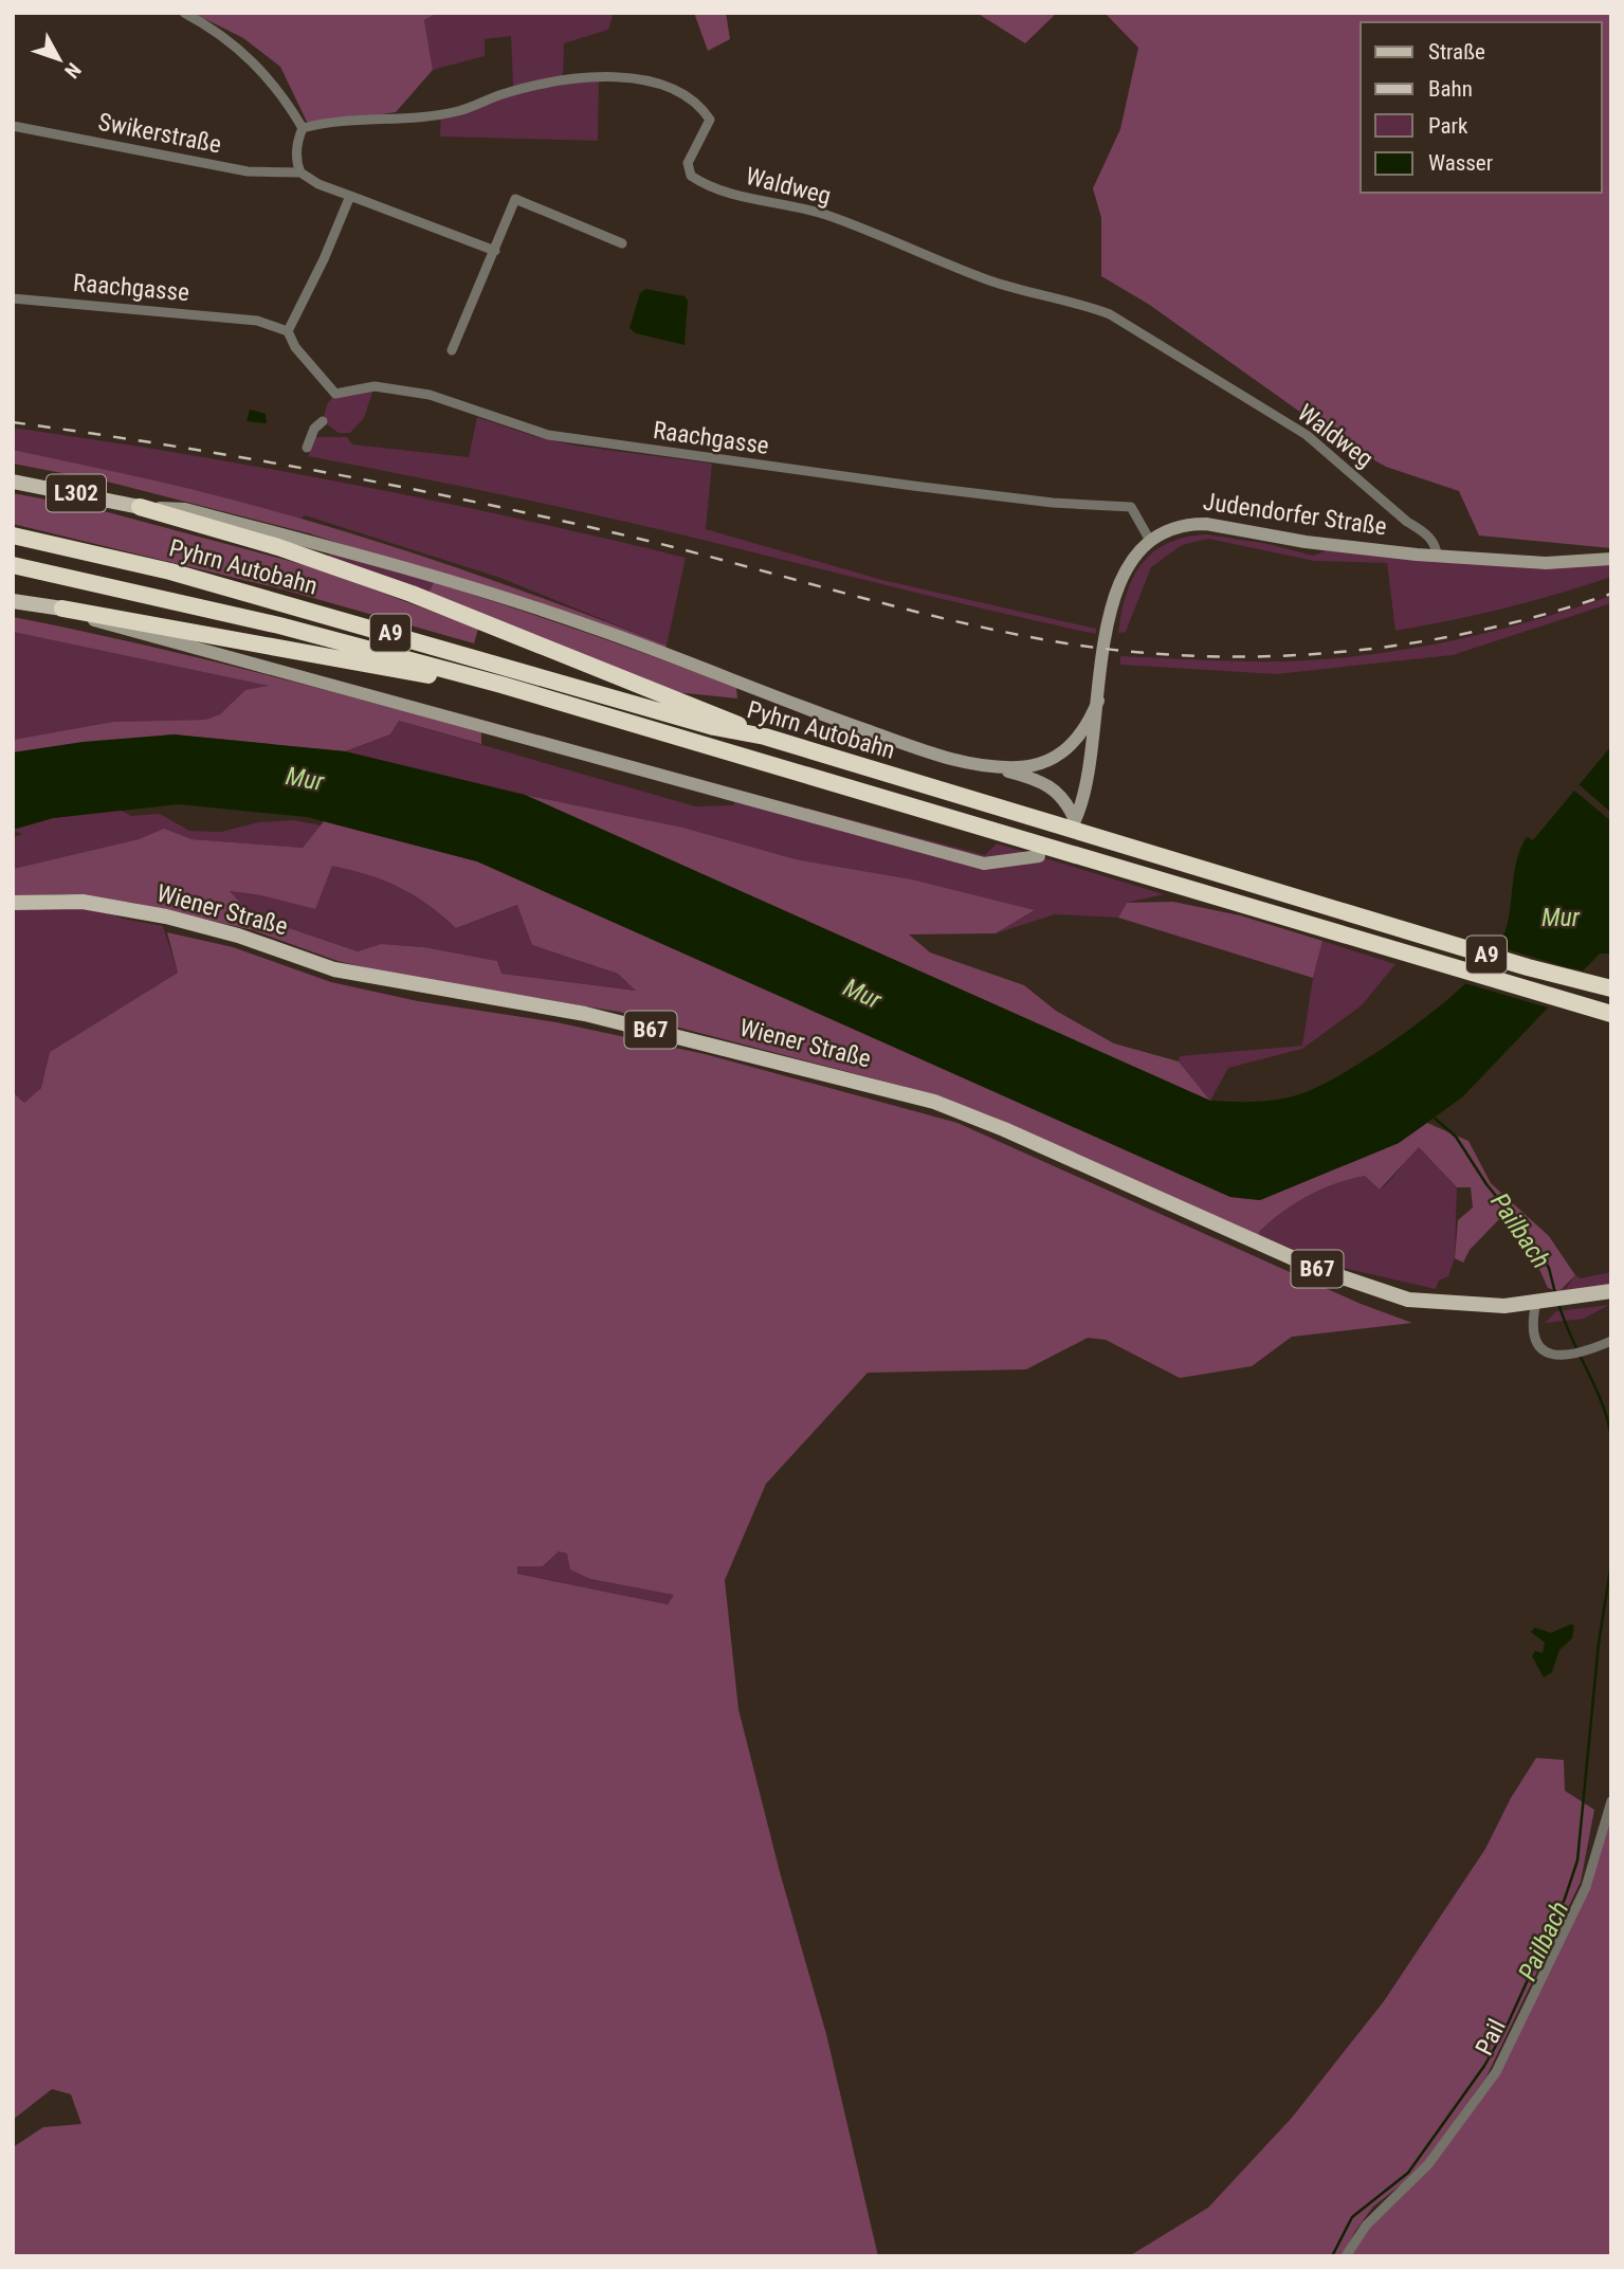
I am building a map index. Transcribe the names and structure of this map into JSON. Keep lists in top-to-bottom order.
{
  "streets": {
    "highway": ["Pyhrn Autobahn", "A9"],
    "main road": [
      "L302",
      "Judendorfer Straße",
      "Wiener Straße",
      "B67"
    ],
    "street": [
      "Swikerstraße",
      "Waldweg",
      "Raachgasse",
      "Pail"
    ]
  },
  "crossings": [
    ["Waldweg", "Judendorfer Straße"],
    ["Raachgasse", "L302"],
    ["Raachgasse", "Judendorfer Straße"],
    ["L302", "Judendorfer Straße"]
  ],
  "water": ["Mur", "Pailbach"],
  "legend": [
    "Straße",
    "Bahn",
    "Park",
    "Wasser"
  ],
  "north": "bottom right"
}
